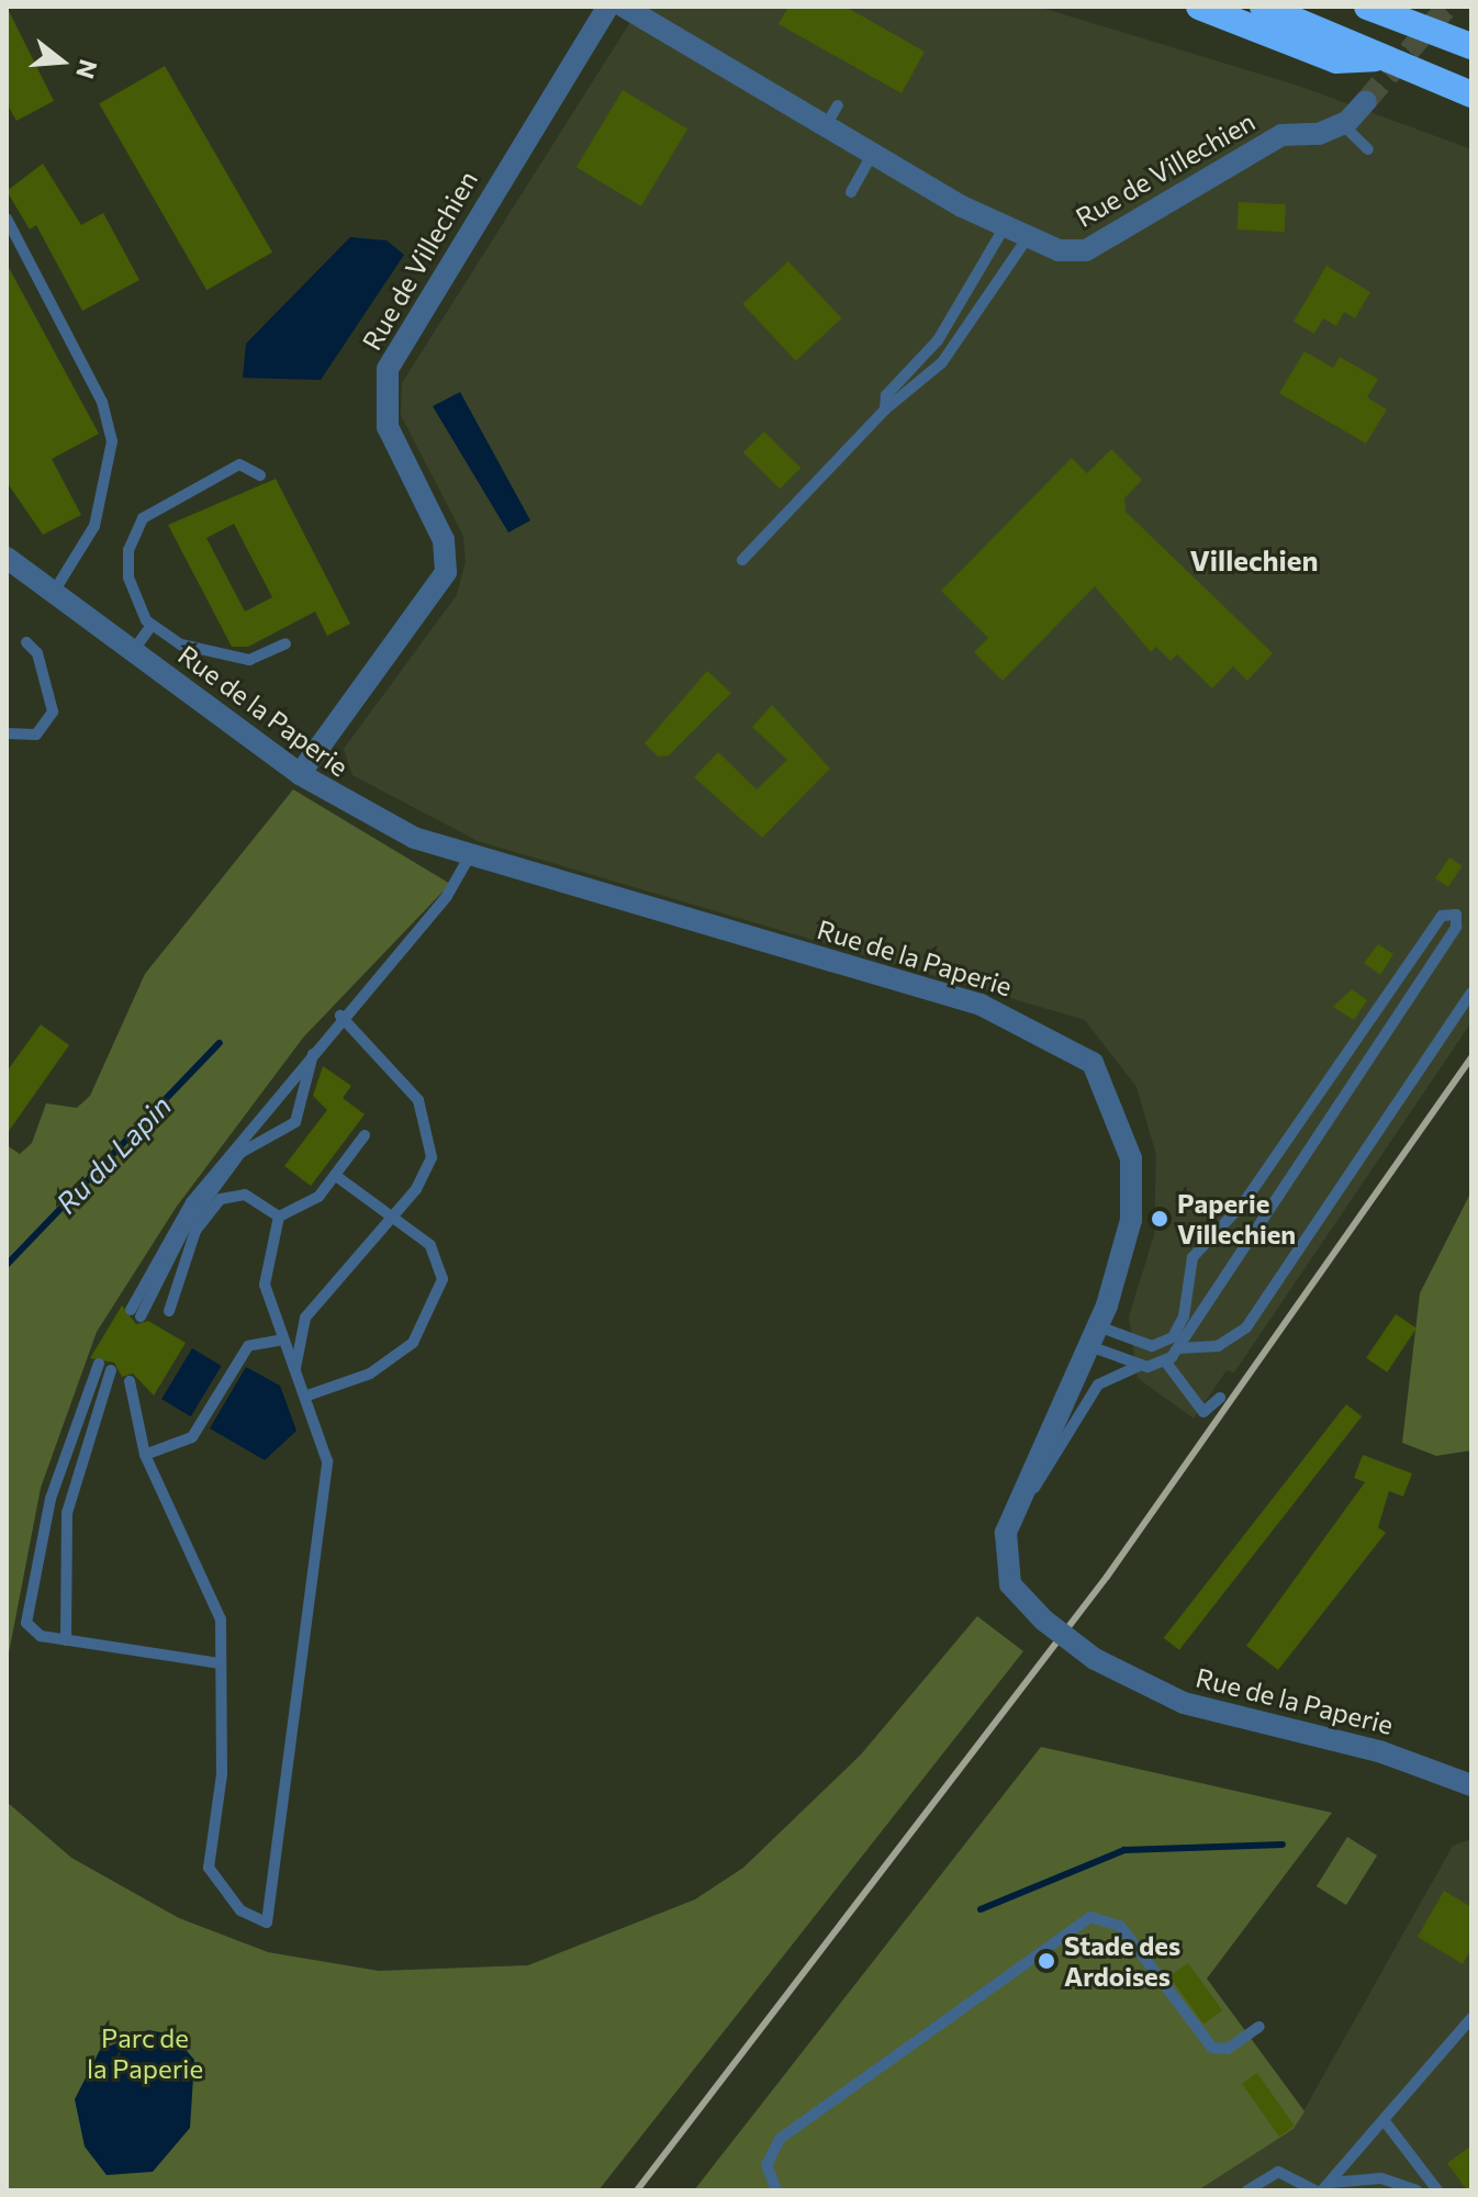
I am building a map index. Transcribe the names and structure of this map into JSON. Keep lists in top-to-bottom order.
{
  "streets": {
    "street": ["Rue de Villechien", "Rue de la Paperie"]
  },
  "crossings": [
    ["Rue de Villechien", "Rue de la Paperie"]
  ],
  "districts": ["Villechien"],
  "water": ["Ru du Lapin"],
  "parks": ["Parc de la Paperie"],
  "places": ["Paperie Villechien", "Stade des Ardoises"],
  "north": "right"
}
